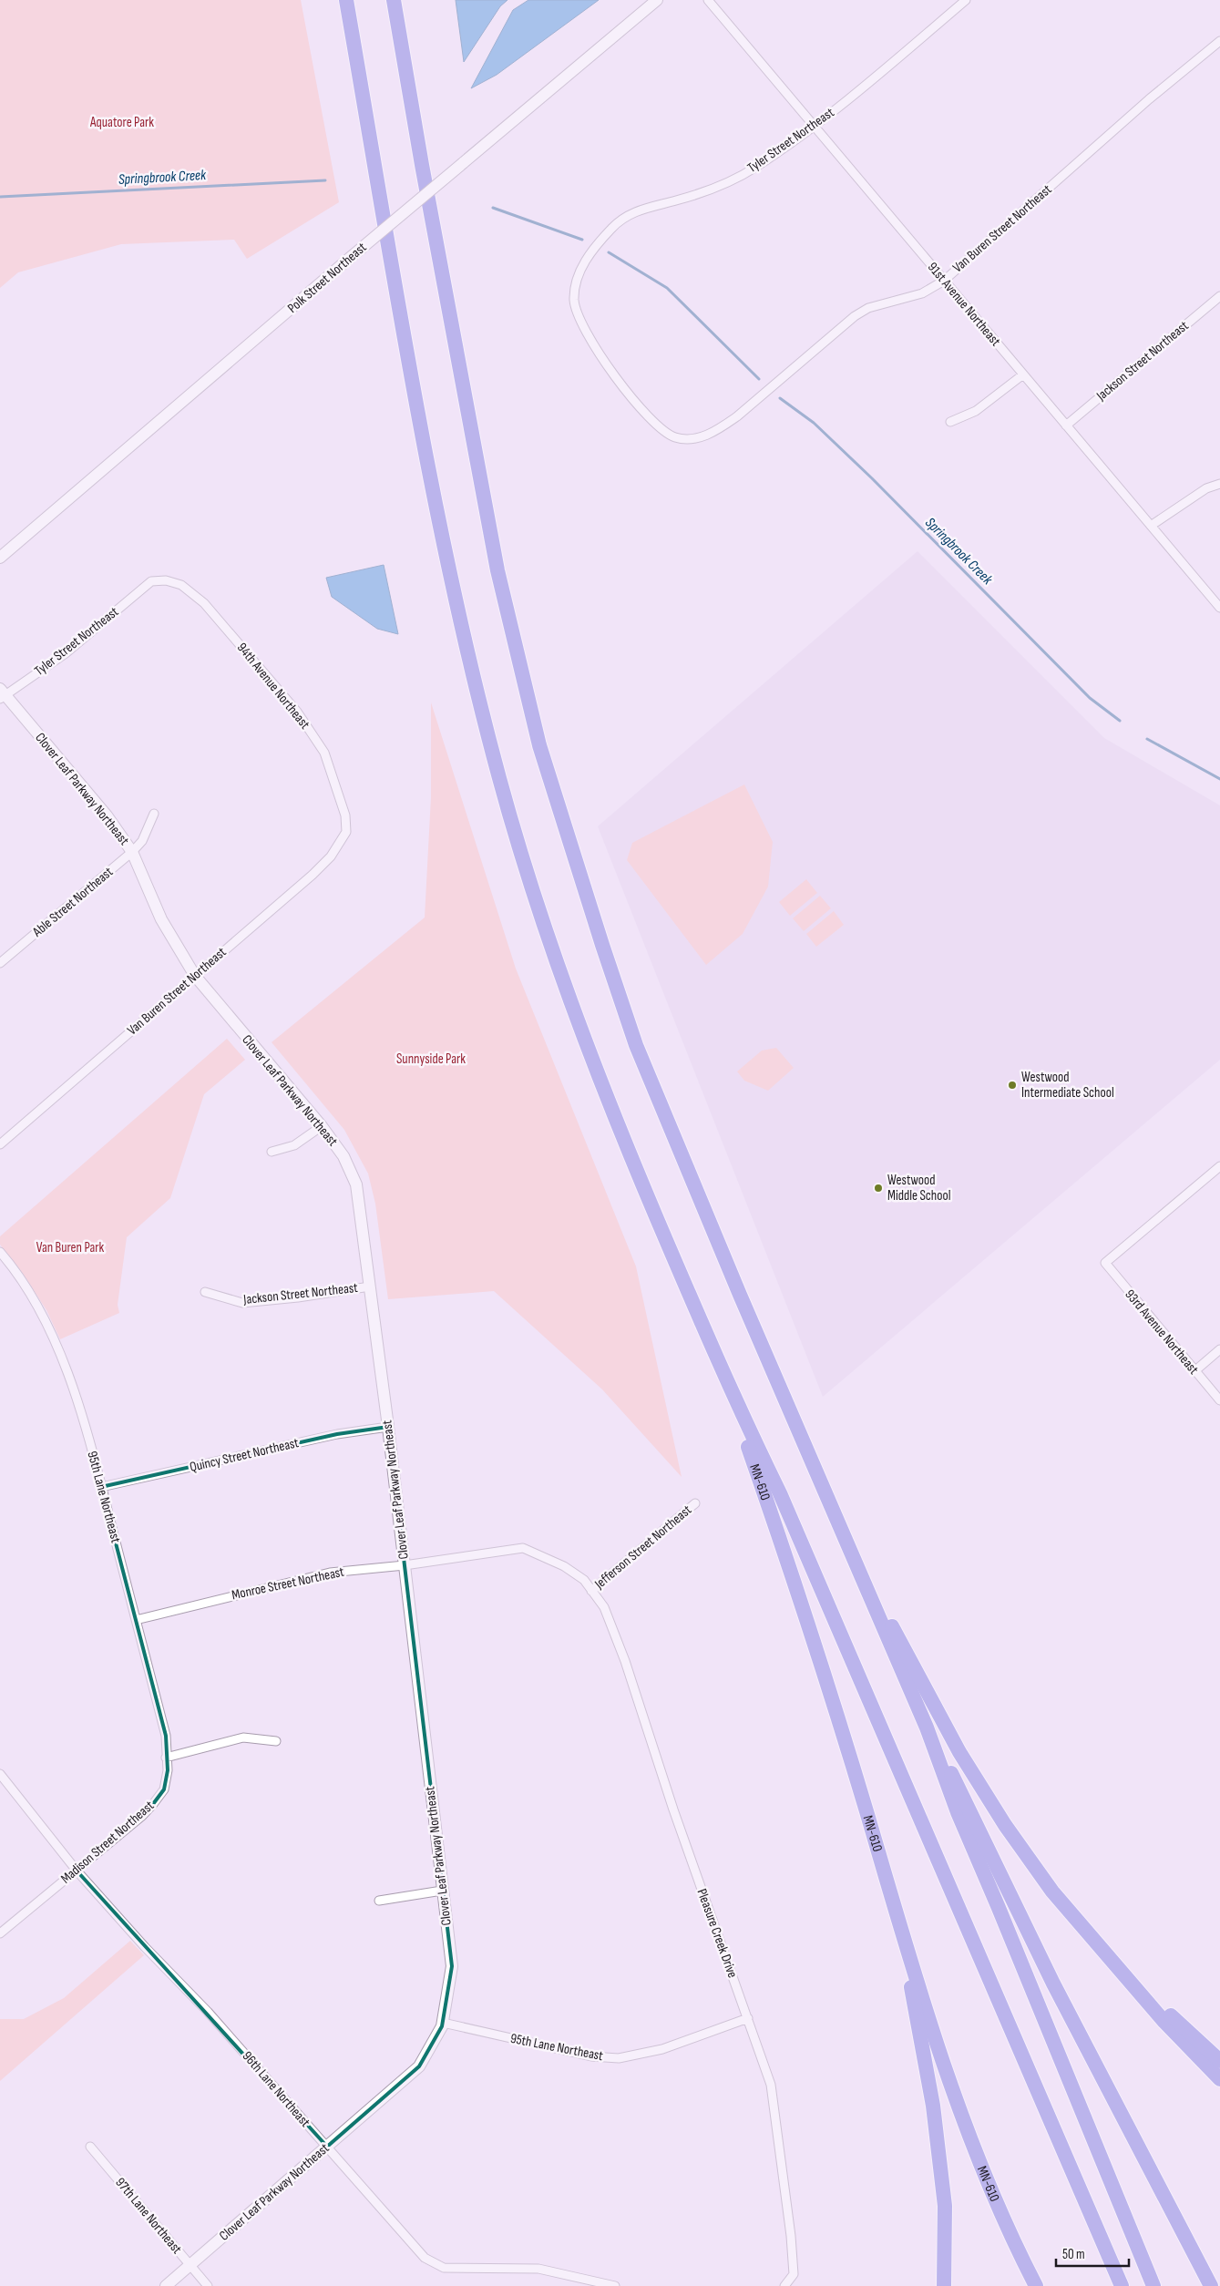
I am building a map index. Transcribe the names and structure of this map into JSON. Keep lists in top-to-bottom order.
{
  "streets": {
    "highway": ["MN-610"],
    "street": [
      "Tyler Street Northeast",
      "Van Buren Street Northeast",
      "Polk Street Northeast",
      "91st Avenue Northeast",
      "Jackson Street Northeast",
      "94th Avenue Northeast",
      "Clover Leaf Parkway Northeast",
      "Able Street Northeast",
      "93rd Avenue Northeast",
      "Quincy Street Northeast",
      "95th Lane Northeast",
      "Jefferson Street Northeast",
      "Monroe Street Northeast",
      "Madison Street Northeast",
      "Pleasure Creek Drive",
      "96th Lane Northeast",
      "97th Lane Northeast"
    ]
  },
  "crossings": [
    ["Tyler Street Northeast", "Van Buren Street Northeast"],
    ["Tyler Street Northeast", "91st Avenue Northeast"],
    ["Tyler Street Northeast", "94th Avenue Northeast"],
    ["Tyler Street Northeast", "Clover Leaf Parkway Northeast"],
    ["Van Buren Street Northeast", "91st Avenue Northeast"],
    ["Van Buren Street Northeast", "94th Avenue Northeast"],
    ["Van Buren Street Northeast", "Clover Leaf Parkway Northeast"],
    ["91st Avenue Northeast", "Jackson Street Northeast"],
    ["Jackson Street Northeast", "Clover Leaf Parkway Northeast"],
    ["Clover Leaf Parkway Northeast", "Able Street Northeast"],
    ["Clover Leaf Parkway Northeast", "Quincy Street Northeast"],
    ["Clover Leaf Parkway Northeast", "95th Lane Northeast"],
    ["Clover Leaf Parkway Northeast", "Monroe Street Northeast"],
    ["Clover Leaf Parkway Northeast", "96th Lane Northeast"],
    ["Clover Leaf Parkway Northeast", "97th Lane Northeast"],
    ["Quincy Street Northeast", "95th Lane Northeast"],
    ["95th Lane Northeast", "Monroe Street Northeast"],
    ["95th Lane Northeast", "Madison Street Northeast"],
    ["95th Lane Northeast", "Pleasure Creek Drive"],
    ["Jefferson Street Northeast", "Monroe Street Northeast"],
    ["Jefferson Street Northeast", "Pleasure Creek Drive"],
    ["Monroe Street Northeast", "Pleasure Creek Drive"],
    ["Madison Street Northeast", "96th Lane Northeast"]
  ],
  "water": ["Springbrook Creek"],
  "parks": ["Aquatore Park", "Sunnyside Park", "Van Buren Park"],
  "places": ["Westwood Intermediate School", "Westwood Middle School"],
  "scale_bar": "50 m"
}
